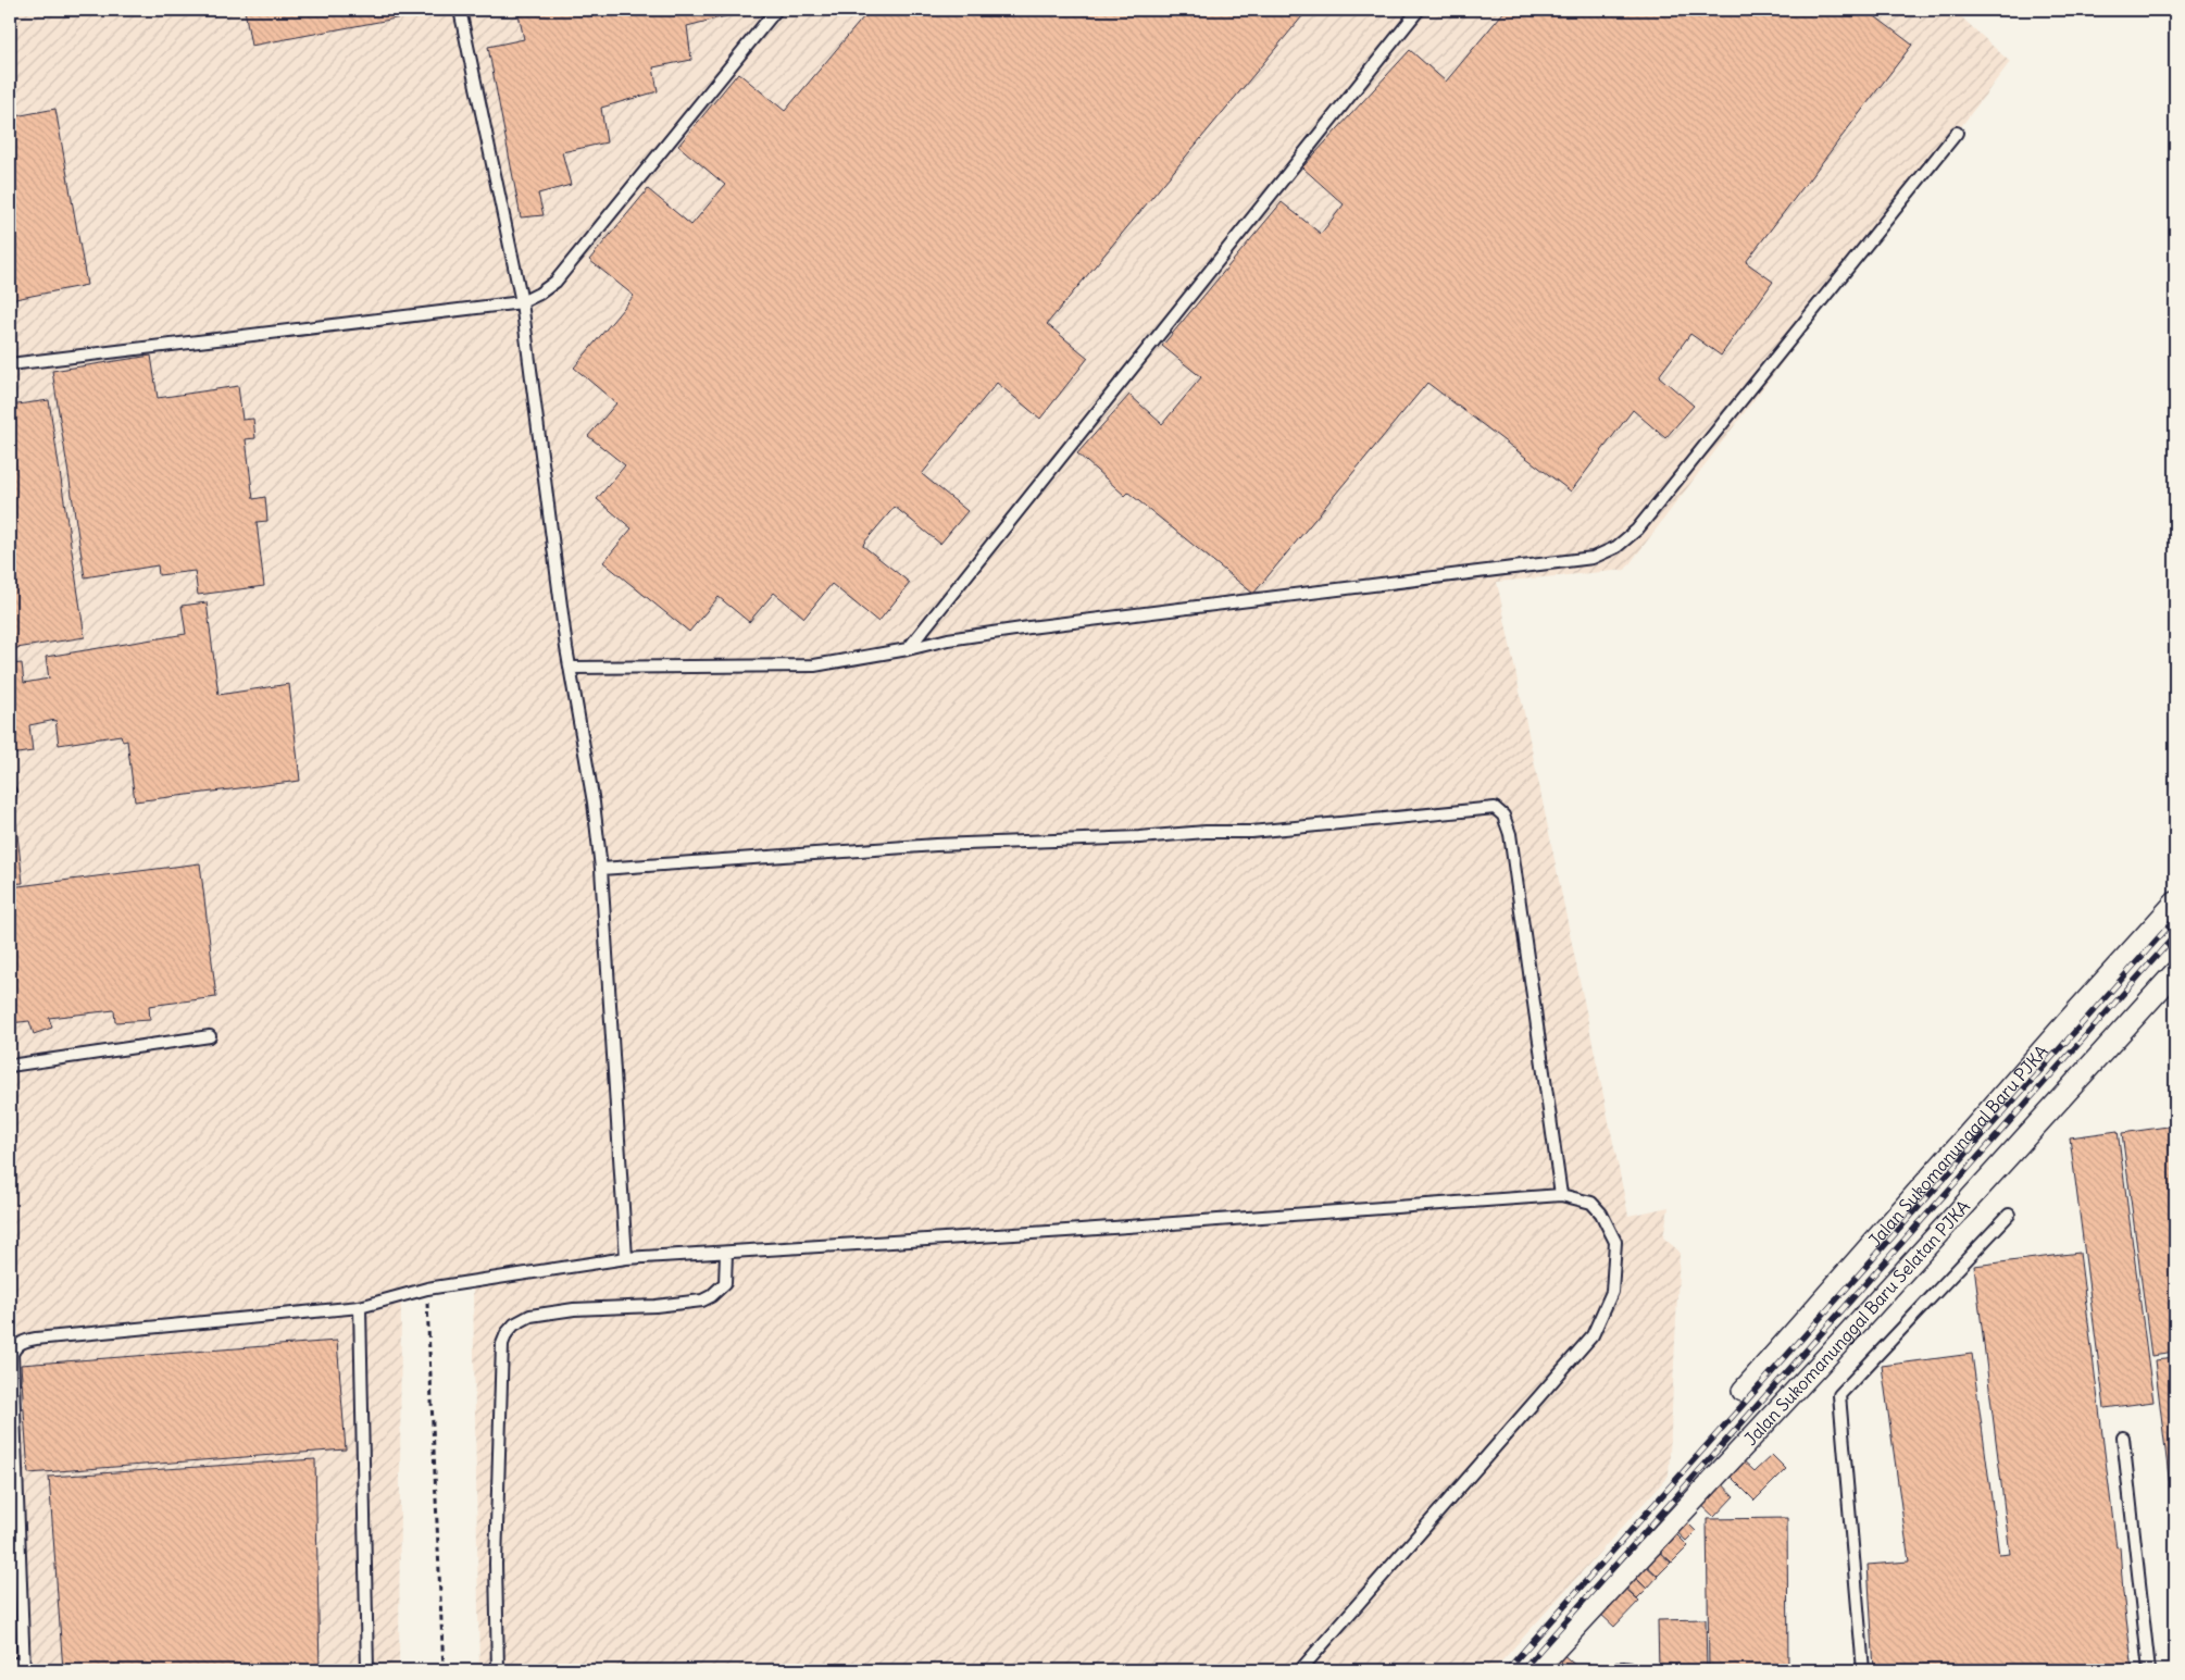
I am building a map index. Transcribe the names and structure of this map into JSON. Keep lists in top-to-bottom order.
{
  "streets": {
    "street": ["Jalan Sukomanunggal Baru PJKA", "Jalan Sukomanunggal Baru Selatan PJKA"]
  }
}
